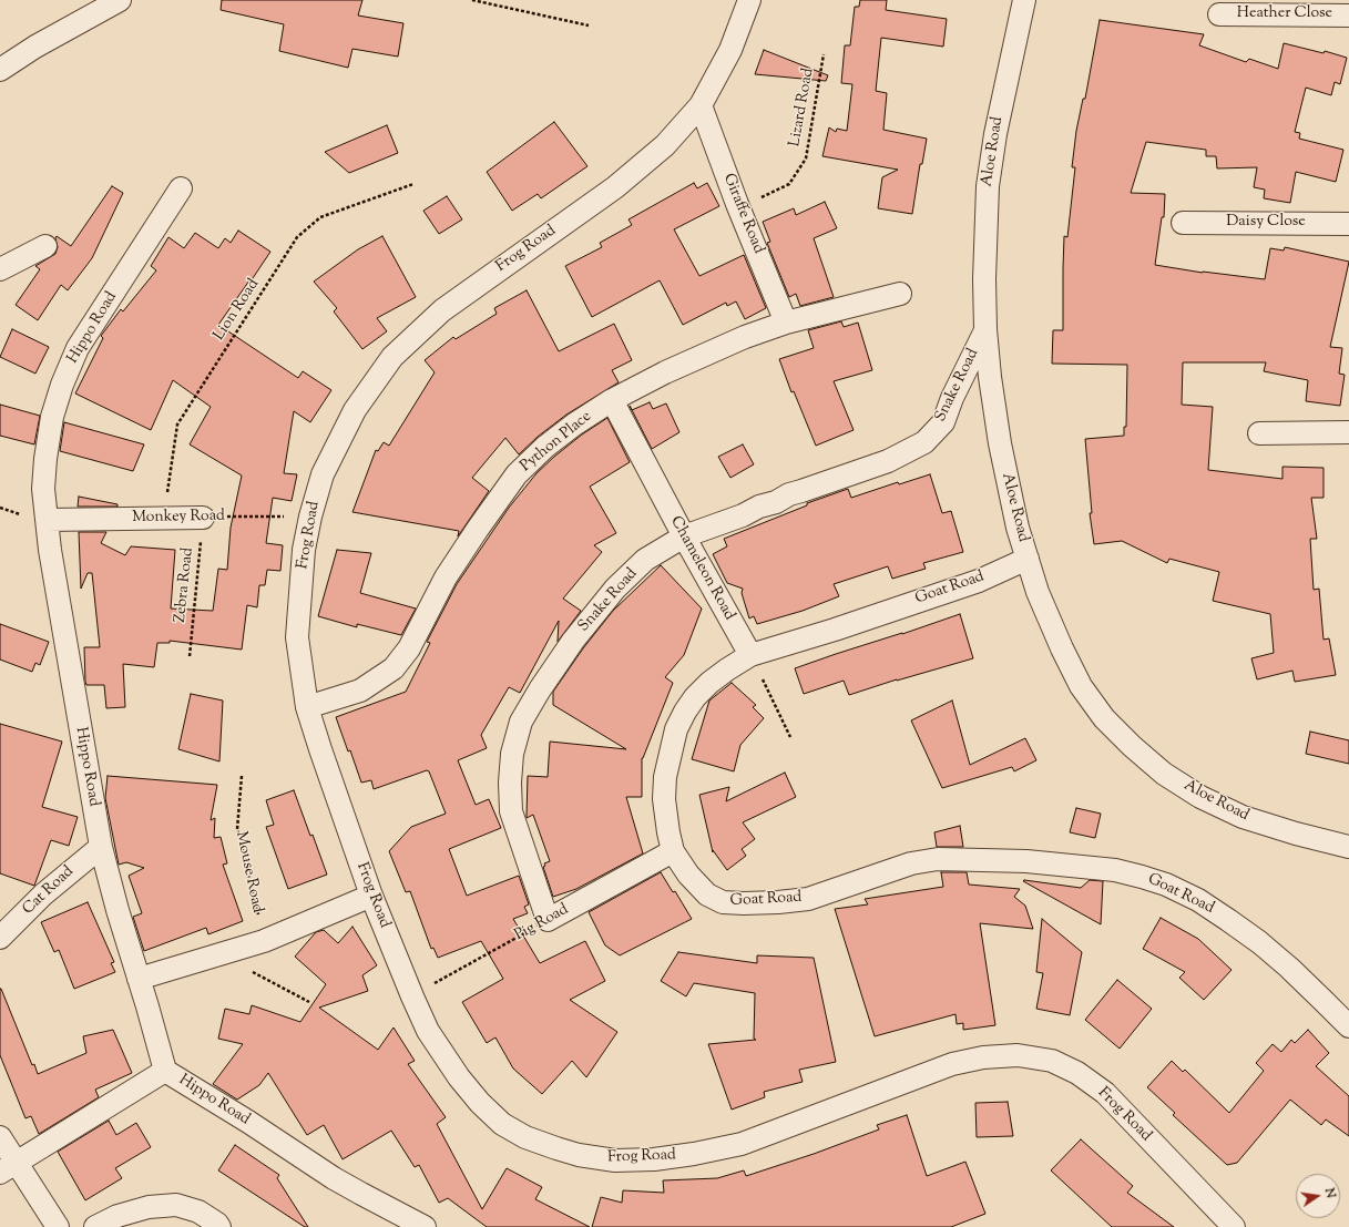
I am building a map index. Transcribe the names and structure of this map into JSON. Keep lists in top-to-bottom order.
{
  "streets": {
    "street": [
      "Heather Close",
      "Aloe Road",
      "Giraffe Road",
      "Daisy Close",
      "Frog Road",
      "Hippo Road",
      "Snake Road",
      "Python Place",
      "Monkey Road",
      "Chameleon Road",
      "Goat Road",
      "Cat Road",
      "Pig Road"
    ],
    "path": [
      "Lizard Road",
      "Lion Road",
      "Zebra Road",
      "Mouse Road"
    ]
  },
  "crossings": [
    ["Lizard Road", "Giraffe Road"],
    ["Aloe Road", "Snake Road"],
    ["Aloe Road", "Goat Road"],
    ["Giraffe Road", "Frog Road"],
    ["Giraffe Road", "Python Place"],
    ["Frog Road", "Python Place"],
    ["Frog Road", "Monkey Road"],
    ["Frog Road", "Pig Road"],
    ["Lion Road", "Monkey Road"],
    ["Hippo Road", "Monkey Road"],
    ["Hippo Road", "Cat Road"],
    ["Snake Road", "Chameleon Road"],
    ["Snake Road", "Pig Road"],
    ["Python Place", "Chameleon Road"],
    ["Monkey Road", "Zebra Road"],
    ["Chameleon Road", "Goat Road"],
    ["Goat Road", "Pig Road"]
  ],
  "north": "right"
}
